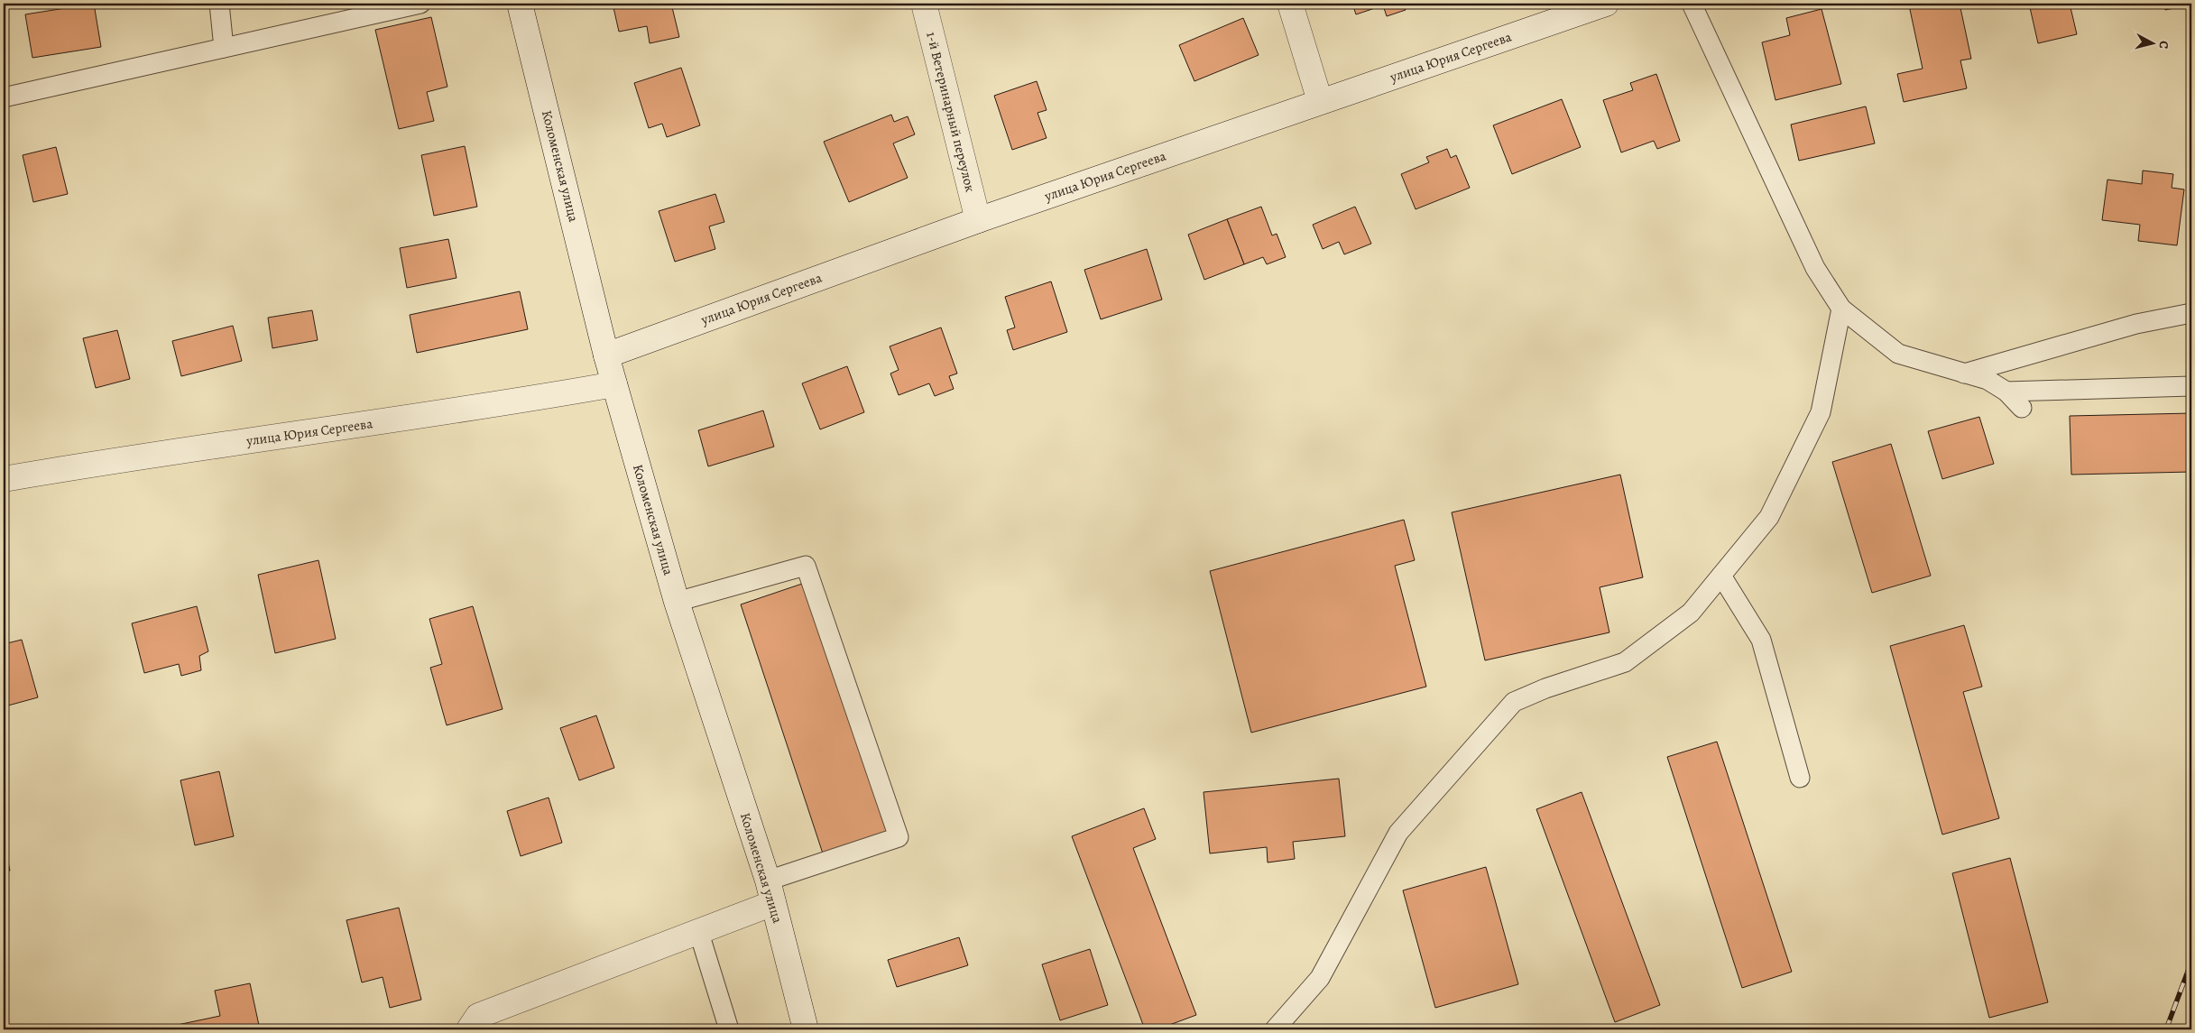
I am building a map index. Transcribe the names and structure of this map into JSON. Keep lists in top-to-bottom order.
{
  "streets": {
    "street": ["улица Юрия Сергеева", "1-й Ветеринарный переулок", "Коломенская улица"]
  },
  "crossings": [
    ["улица Юрия Сергеева", "1-й Ветеринарный переулок"],
    ["улица Юрия Сергеева", "Коломенская улица"]
  ],
  "north": "right"
}
